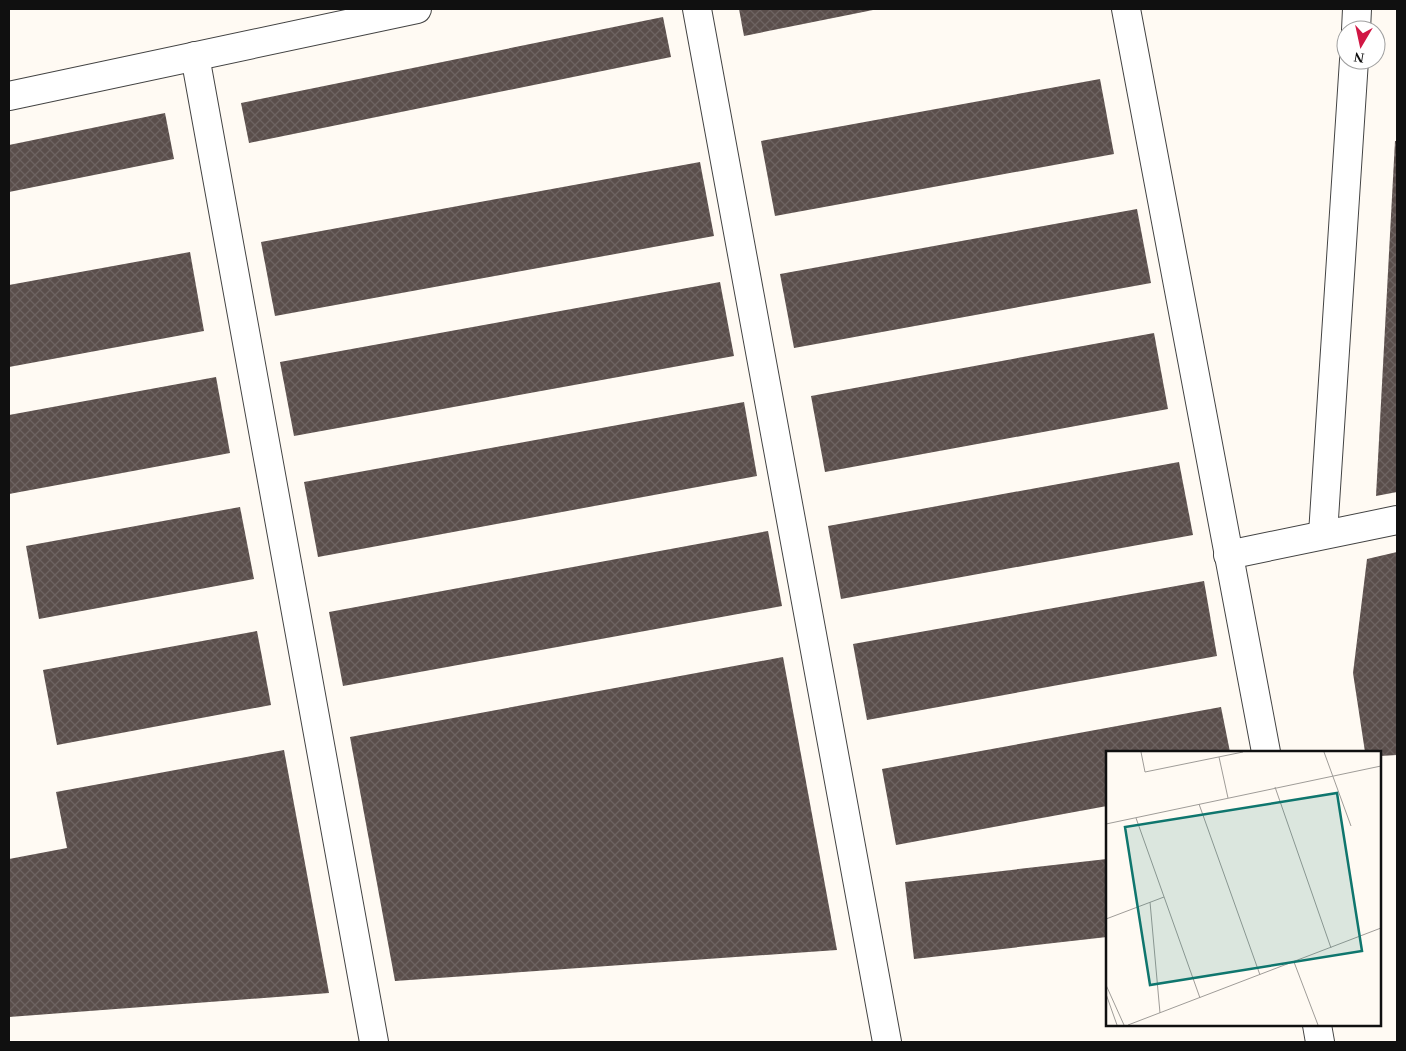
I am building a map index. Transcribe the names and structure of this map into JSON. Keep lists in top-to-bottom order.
{
  "north": "bottom"
}
